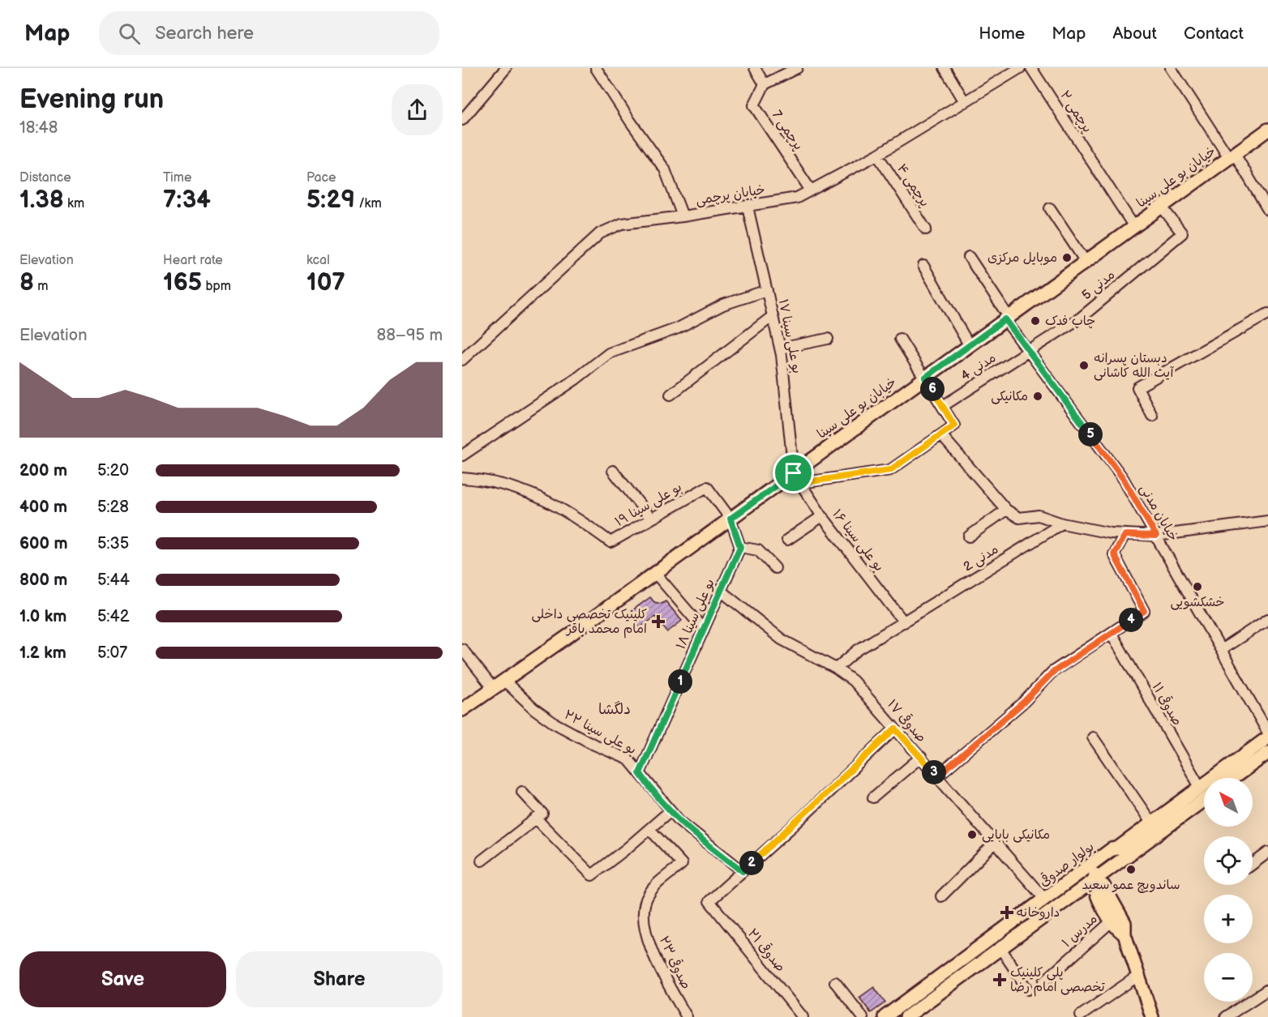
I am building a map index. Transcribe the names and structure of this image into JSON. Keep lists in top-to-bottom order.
{
  "streets": {
    "main road": ["خیابان بو علی سینا", "بولوار صدوقی"],
    "street": [
      "پرچمی ۲",
      "پرچمی 7",
      "پرچمی ۴",
      "خیابان پرچمی",
      "مدنی 5",
      "بو علی سینا ۱۷",
      "مدنی 4",
      "بو علی سینا ۱۹",
      "خیابان مدنی",
      "بو علی سینا ۱۶",
      "مدنی 2",
      "بو علی سینا ۱۸",
      "صدوقی ۱۱",
      "صدوقی ۱۷",
      "بو علی سینا ۲۲",
      "مدرس ۱",
      "صدوقی ۲۱",
      "صدوقی ۲۳"
    ]
  },
  "crossings": [
    ["پرچمی ۲", "خیابان بو علی سینا"],
    ["پرچمی 7", "خیابان پرچمی"],
    ["خیابان بو علی سینا", "مدنی 5"],
    ["خیابان بو علی سینا", "بو علی سینا ۱۷"],
    ["خیابان بو علی سینا", "بو علی سینا ۱۹"],
    ["خیابان بو علی سینا", "خیابان مدنی"],
    ["خیابان بو علی سینا", "بو علی سینا ۱۶"],
    ["خیابان بو علی سینا", "بو علی سینا ۲۲"],
    ["پرچمی ۴", "خیابان پرچمی"],
    ["خیابان پرچمی", "بو علی سینا ۱۷"],
    ["مدنی 5", "مدنی 4"],
    ["مدنی 5", "خیابان مدنی"],
    ["بو علی سینا ۱۷", "بو علی سینا ۱۶"],
    ["مدنی 4", "خیابان مدنی"],
    ["خیابان مدنی", "بولوار صدوقی"],
    ["بو علی سینا ۱۶", "مدنی 2"],
    ["مدنی 2", "صدوقی ۱۷"],
    ["بو علی سینا ۱۸", "صدوقی ۱۷"],
    ["بو علی سینا ۱۸", "بو علی سینا ۲۲"],
    ["صدوقی ۱۱", "بولوار صدوقی"],
    ["صدوقی ۱۷", "بولوار صدوقی"],
    ["بو علی سینا ۲۲", "صدوقی ۲۱"]
  ],
  "districts": ["دلگشا"],
  "places": {
    "other": [
      "موبایل مرکزی",
      "چاپ فدک",
      "دبستان پسرانه آیت الله کاشانی",
      "مکانیکی",
      "خشکشویی",
      "مکانیکی بابایی",
      "ساندویچ عمو سعید"
    ],
    "health": ["کلینیک تخصصی داخلی امام محمد باقر", "داروخانه", "پلی کلینیک تخصصی امام رضا"]
  },
  "north": "top left",
  "page": {
    "header": "Map",
    "search": "Search here",
    "nav": [
      "Home",
      "Map",
      "About",
      "Contact"
    ],
    "heading": ["Evening run", "18:48"],
    "stats": [
      ["Distance", "1.38 km"],
      ["Time", "7:34"],
      ["Pace", "5:29 /km"],
      ["Elevation", "8 m"],
      ["Heart rate", "165 bpm"],
      ["kcal", "107"]
    ],
    "chart": ["Elevation", "88–95 m"],
    "pins": [
      "6",
      "5",
      "4",
      "1",
      "3",
      "2"
    ],
    "list": [
      {
        "name": "200 m",
        "note": "5:20"
      },
      {
        "name": "400 m",
        "note": "5:28"
      },
      {
        "name": "600 m",
        "note": "5:35"
      },
      {
        "name": "800 m",
        "note": "5:44"
      },
      {
        "name": "1.0 km",
        "note": "5:42"
      },
      {
        "name": "1.2 km",
        "note": "5:07"
      }
    ],
    "map_buttons": ["+", "−"],
    "buttons": ["Save", "Share"]
  }
}
